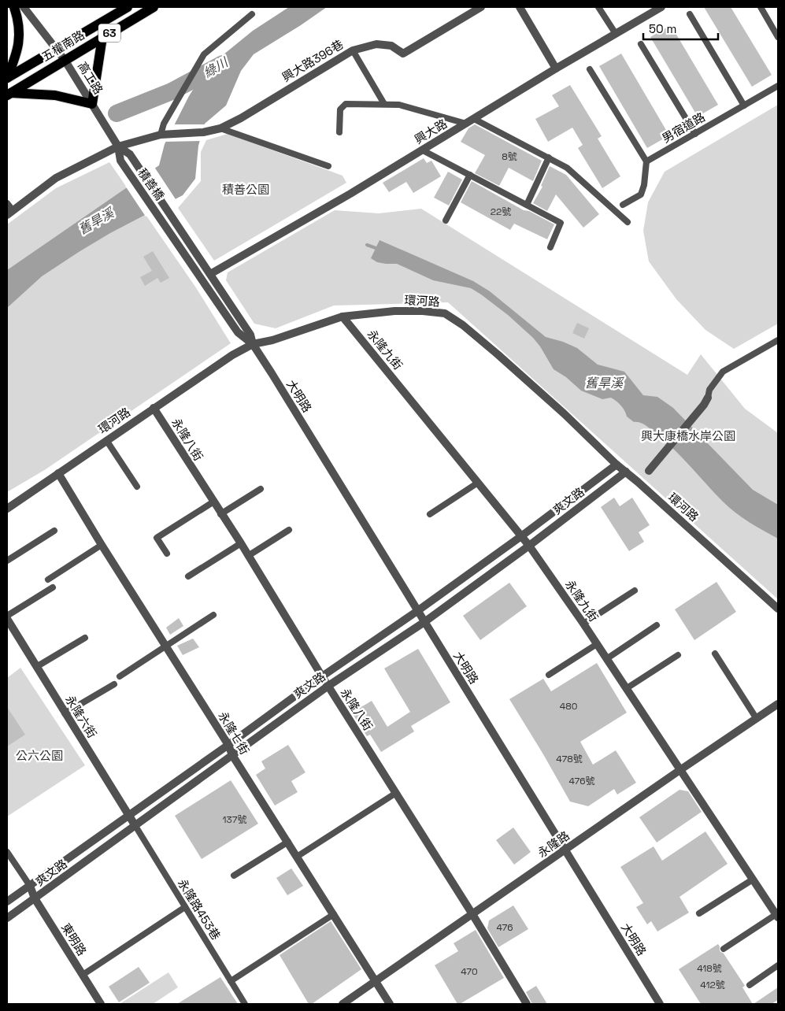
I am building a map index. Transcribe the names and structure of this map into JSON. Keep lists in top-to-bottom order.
{
  "streets": {
    "main road": ["63", "五權南路"],
    "street": [
      "興大路396巷",
      "高工路",
      "興大路",
      "積善橋",
      "環河路",
      "永隆九街",
      "大明路",
      "永隆八街",
      "爽文路",
      "永隆六街",
      "永隆七街",
      "永隆路",
      "東明路"
    ],
    "lane": ["男宿道路", "永隆路453巷"]
  },
  "crossings": [
    ["五權南路", "高工路"],
    ["興大路396巷", "高工路"],
    ["高工路", "積善橋"],
    ["興大路", "大明路"],
    ["積善橋", "大明路"],
    ["環河路", "永隆九街"],
    ["環河路", "大明路"],
    ["環河路", "永隆八街"],
    ["環河路", "爽文路"],
    ["環河路", "永隆七街"],
    ["永隆九街", "爽文路"],
    ["永隆九街", "永隆路"],
    ["大明路", "爽文路"],
    ["大明路", "永隆路"],
    ["永隆八街", "爽文路"],
    ["永隆八街", "永隆路"],
    ["爽文路", "永隆六街"],
    ["爽文路", "永隆七街"],
    ["爽文路", "永隆路453巷"],
    ["爽文路", "東明路"],
    ["永隆六街", "永隆路453巷"],
    ["永隆七街", "永隆路"]
  ],
  "water": ["綠川", "舊旱溪"],
  "parks": ["積善公園", "興大康橋水岸公園", "公六公園"],
  "house_numbers": [
    "8號",
    "22號",
    "480",
    "478號",
    "476號",
    "137號",
    "476",
    "418號",
    "470",
    "412號"
  ],
  "scale_bar": "50 m"
}
